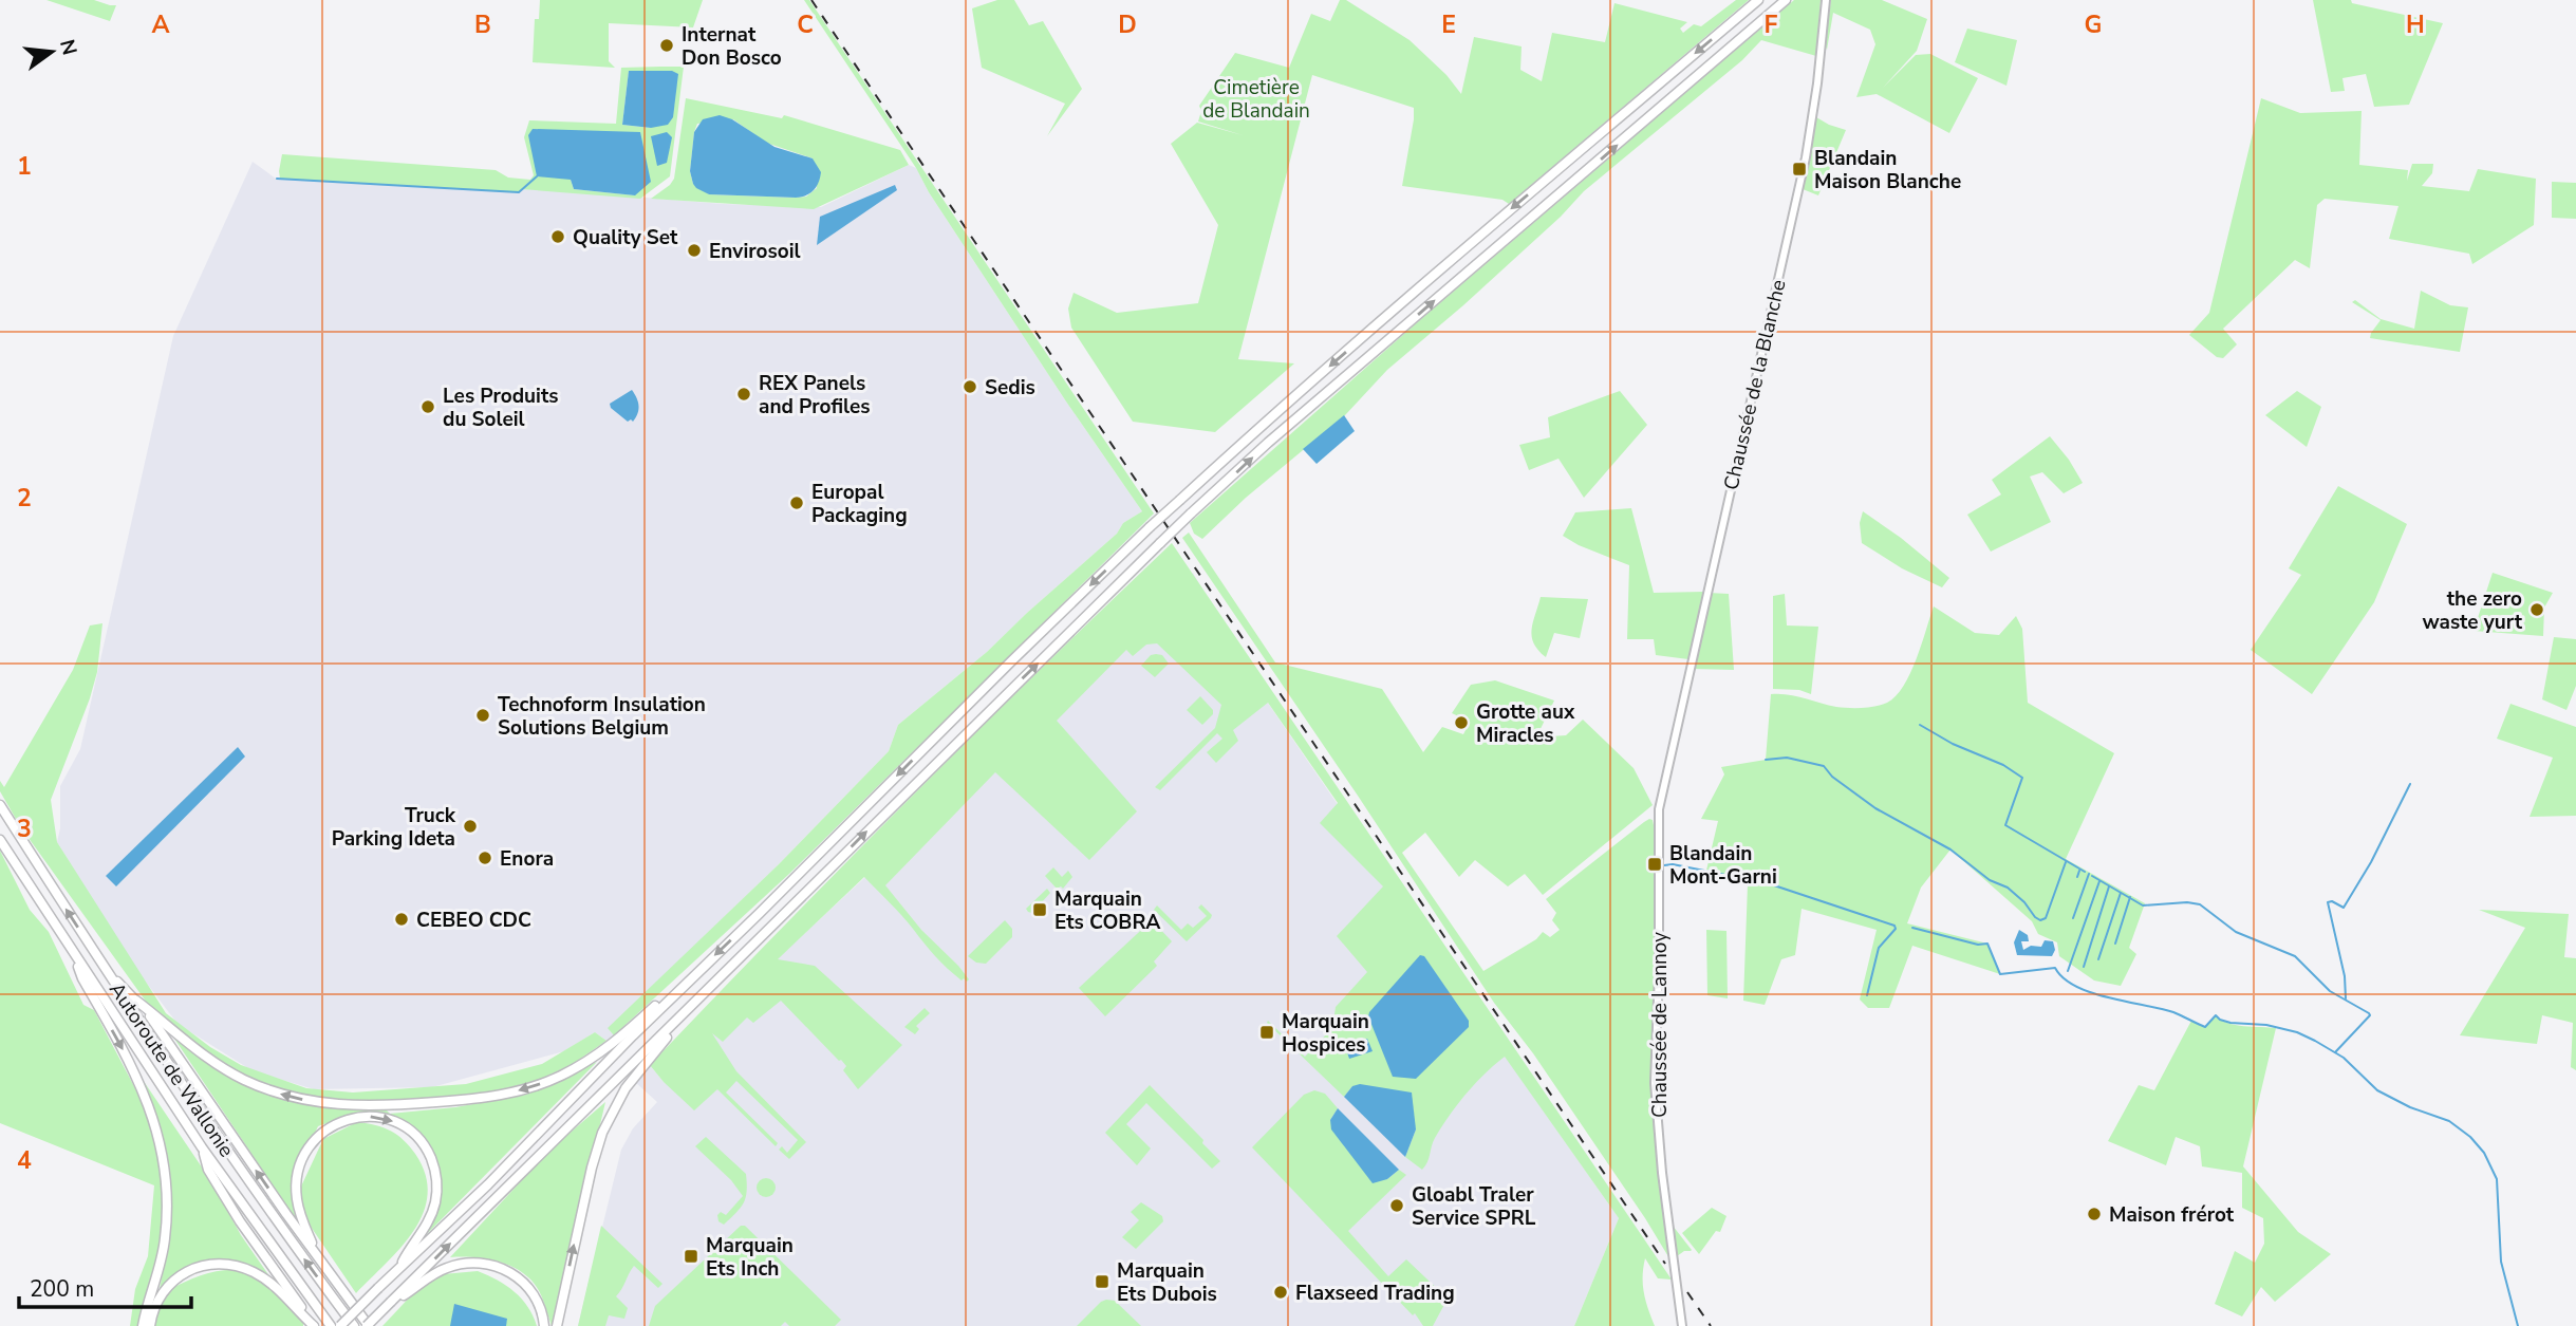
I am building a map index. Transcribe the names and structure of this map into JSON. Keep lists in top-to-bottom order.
{
  "streets": {
    "highway": ["Autoroute de Wallonie"],
    "main road": ["Chaussée de la Blanche", "Chaussée de Lannoy"]
  },
  "crossings": [
    ["Chaussée de la Blanche", "Chaussée de Lannoy"]
  ],
  "parks": ["Cimetière de Blandain"],
  "places": {
    "other": [
      "Internat Don Bosco",
      "Quality Set",
      "Envirosoil",
      "Sedis",
      "REX Panels and Profiles",
      "Les Produits du Soleil",
      "Europal Packaging",
      "the zero waste yurt",
      "Technoform Insulation Solutions Belgium",
      "Grotte aux Miracles",
      "Truck Parking Ideta",
      "Enora",
      "CEBEO CDC",
      "Gloabl Traler Service SPRL",
      "Maison frérot",
      "Flaxseed Trading"
    ],
    "transit": [
      "Blandain Maison Blanche",
      "Blandain Mont-Garni",
      "Marquain Ets COBRA",
      "Marquain Hospices",
      "Marquain Ets Inch",
      "Marquain Ets Dubois"
    ]
  },
  "scale_bar": "200 m",
  "north": "right",
  "grid": {
    "columns": [
      "A",
      "B",
      "C",
      "D",
      "E",
      "F",
      "G",
      "H"
    ],
    "rows": [
      "1",
      "2",
      "3",
      "4"
    ]
  }
}
